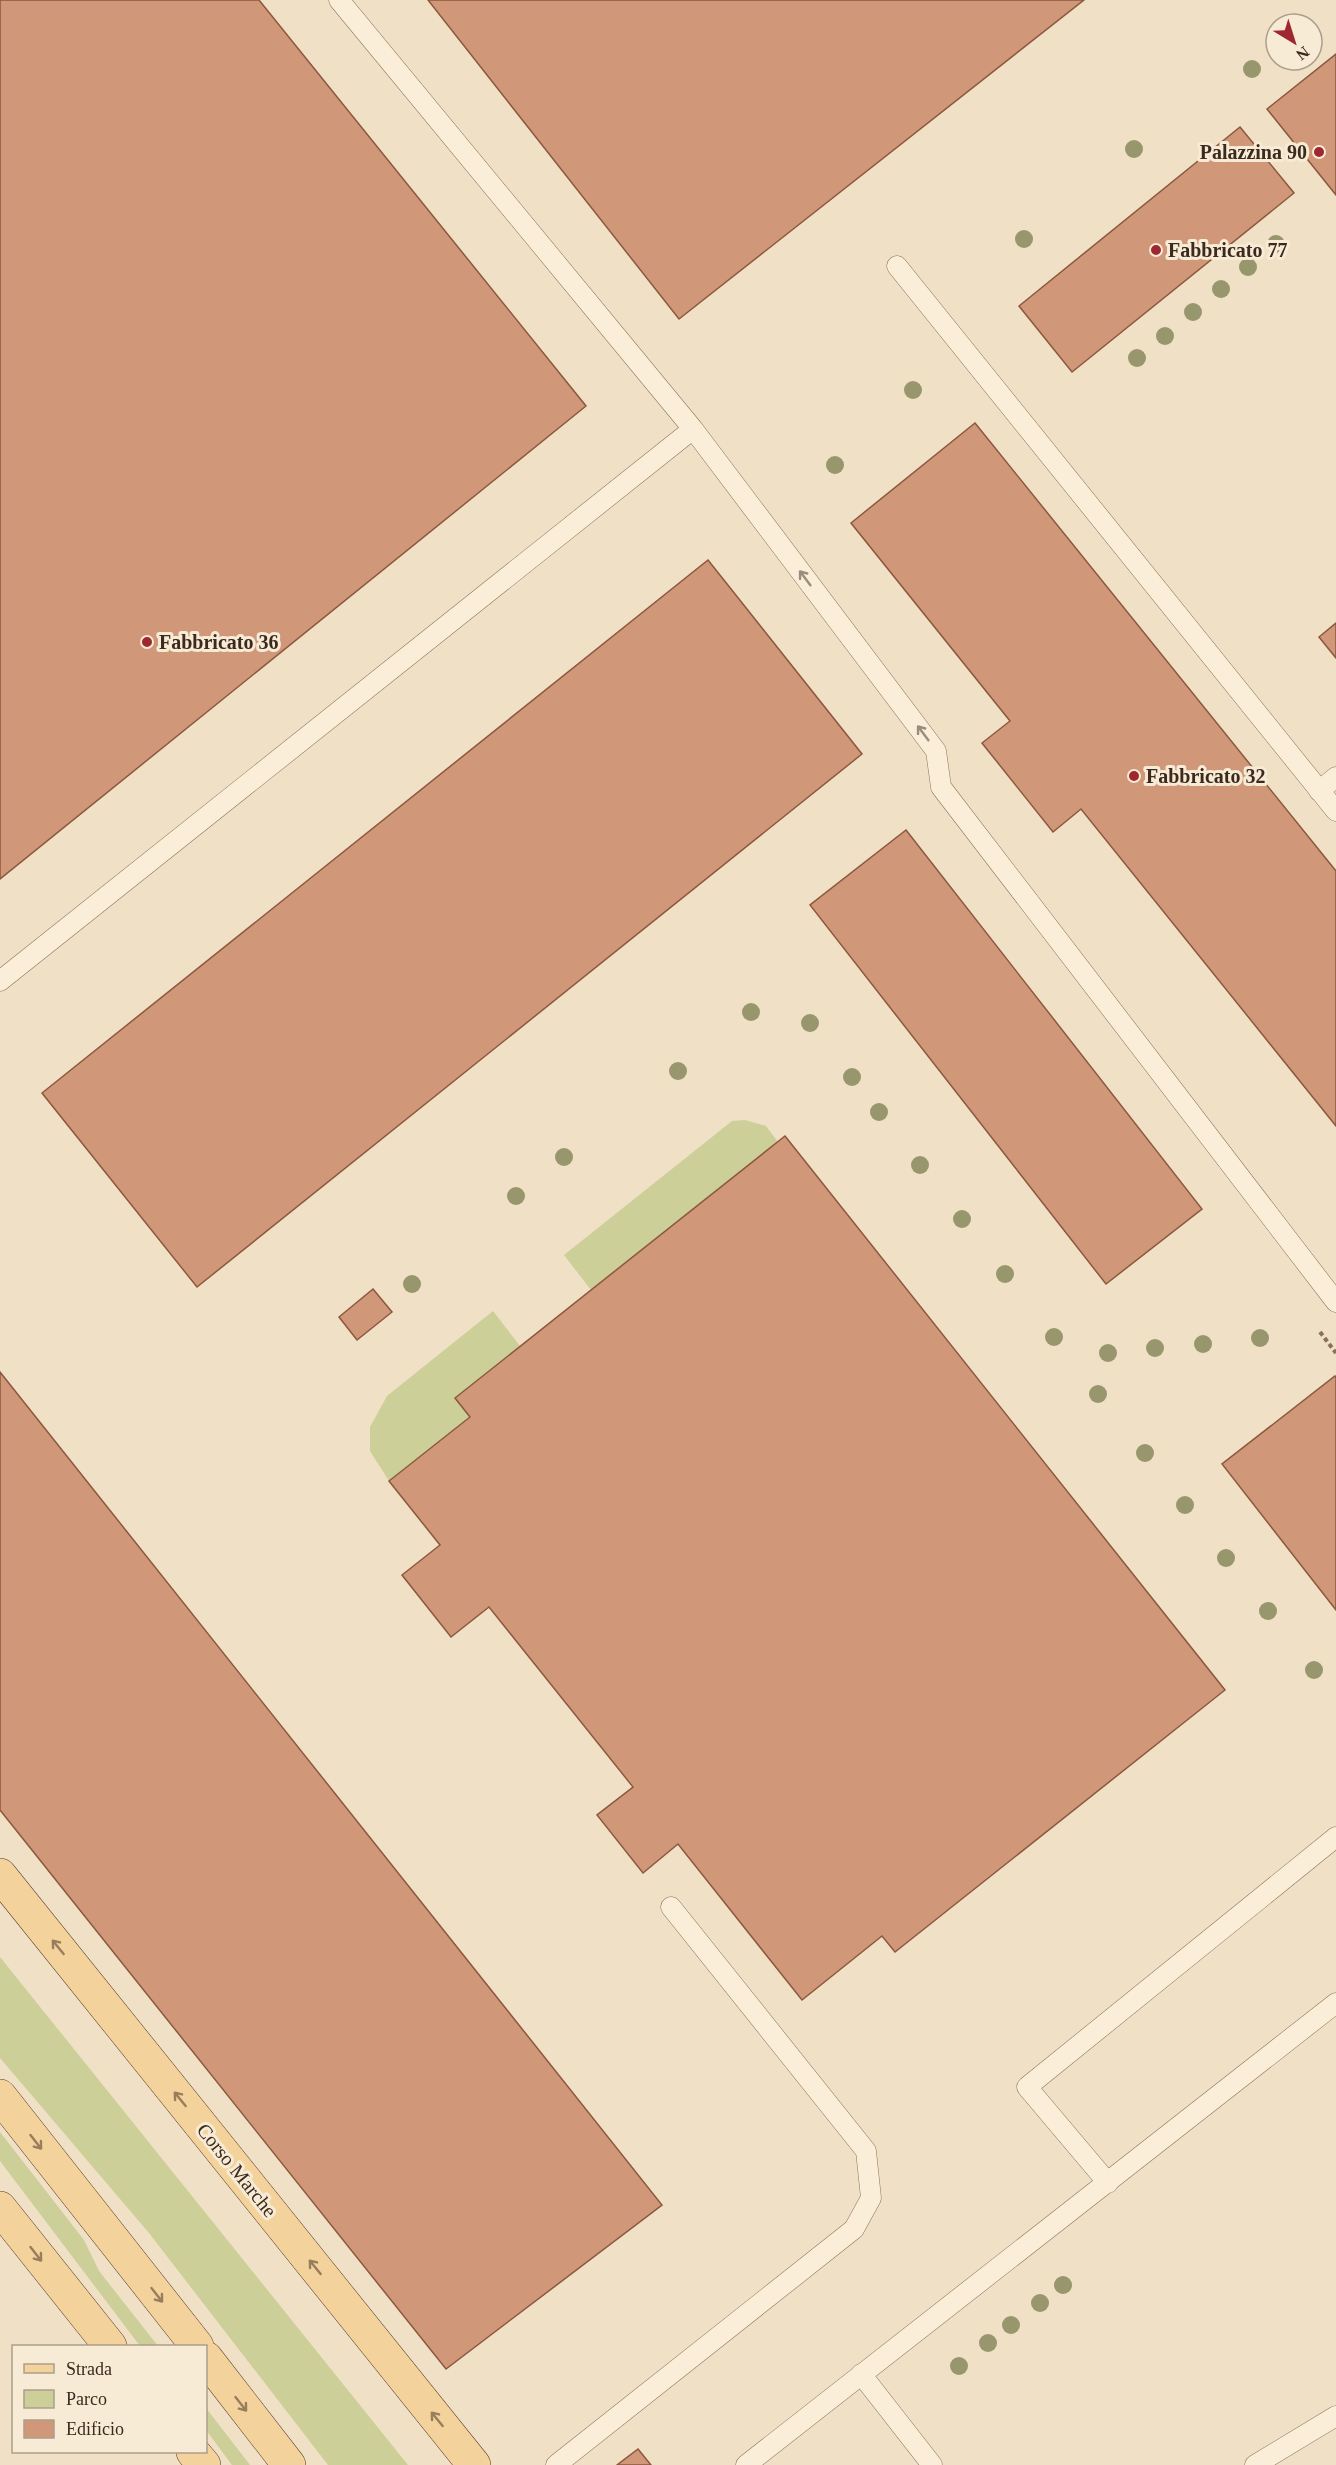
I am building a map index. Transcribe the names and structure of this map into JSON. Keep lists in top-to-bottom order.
{
  "streets": {
    "main road": ["Corso Marche"]
  },
  "places": [
    "Palazzina 90",
    "Fabbricato 77",
    "Fabbricato 36",
    "Fabbricato 32"
  ],
  "legend": ["Strada", "Parco", "Edificio"],
  "north": "bottom right"
}
